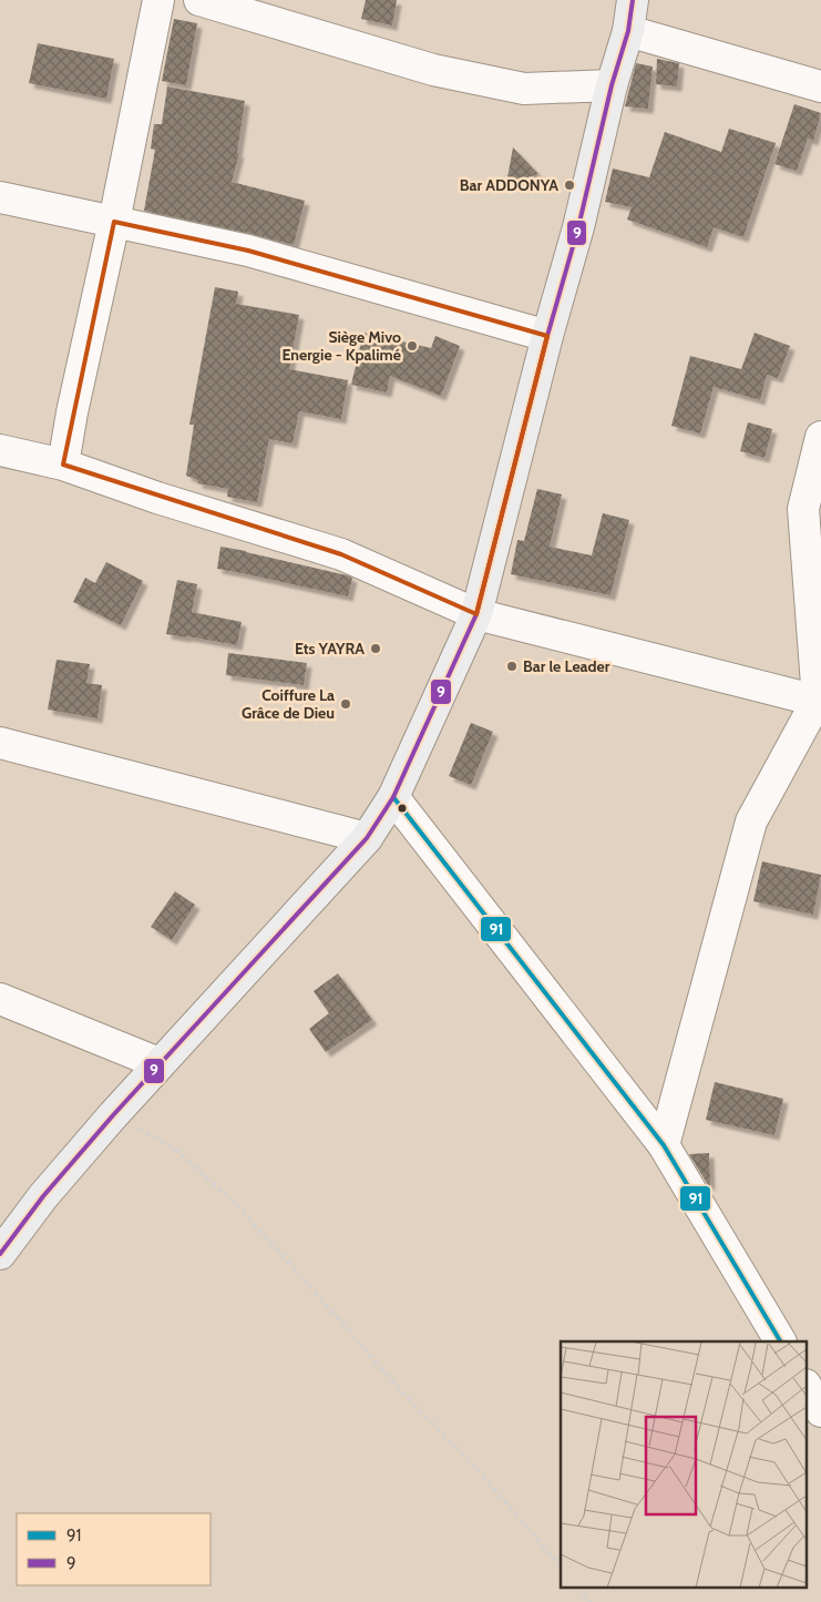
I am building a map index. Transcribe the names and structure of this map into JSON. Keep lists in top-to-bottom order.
{
  "places": [
    "Bar ADDONYA",
    "Siège Mivo Energie - Kpalimé",
    "Ets YAYRA",
    "Bar le Leader",
    "Coiffure La Grâce de Dieu"
  ],
  "lines": ["transit line 9", "transit line 91"],
  "legend": ["91", "9"]
}
